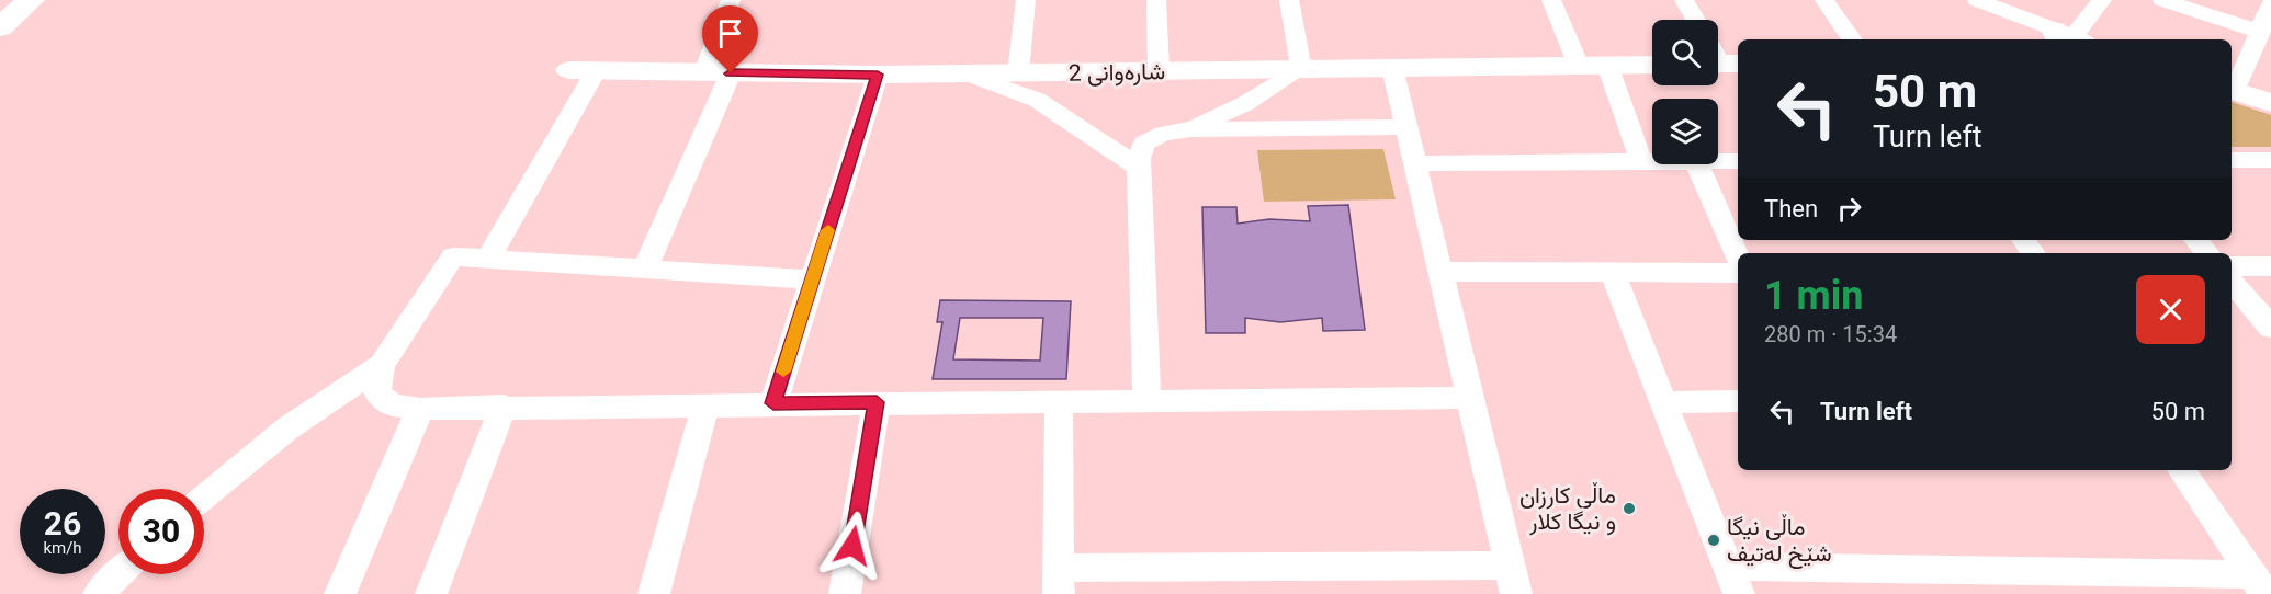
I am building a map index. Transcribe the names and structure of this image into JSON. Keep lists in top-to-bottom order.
{
  "streets": {
    "street": ["شارەوانی 2"]
  },
  "places": ["ماڵی کارزان و نیگا کلار", "ماڵی نیگا شێخ لەتیف"],
  "page": {
    "turn": ["50 m", "Turn left"],
    "then": "Then",
    "heading": ["1 min", "280 m · 15:34"],
    "list": [
      {
        "name": "Turn left",
        "value": "50 m"
      }
    ],
    "speed": "26 km/h",
    "limit": "30"
  }
}
